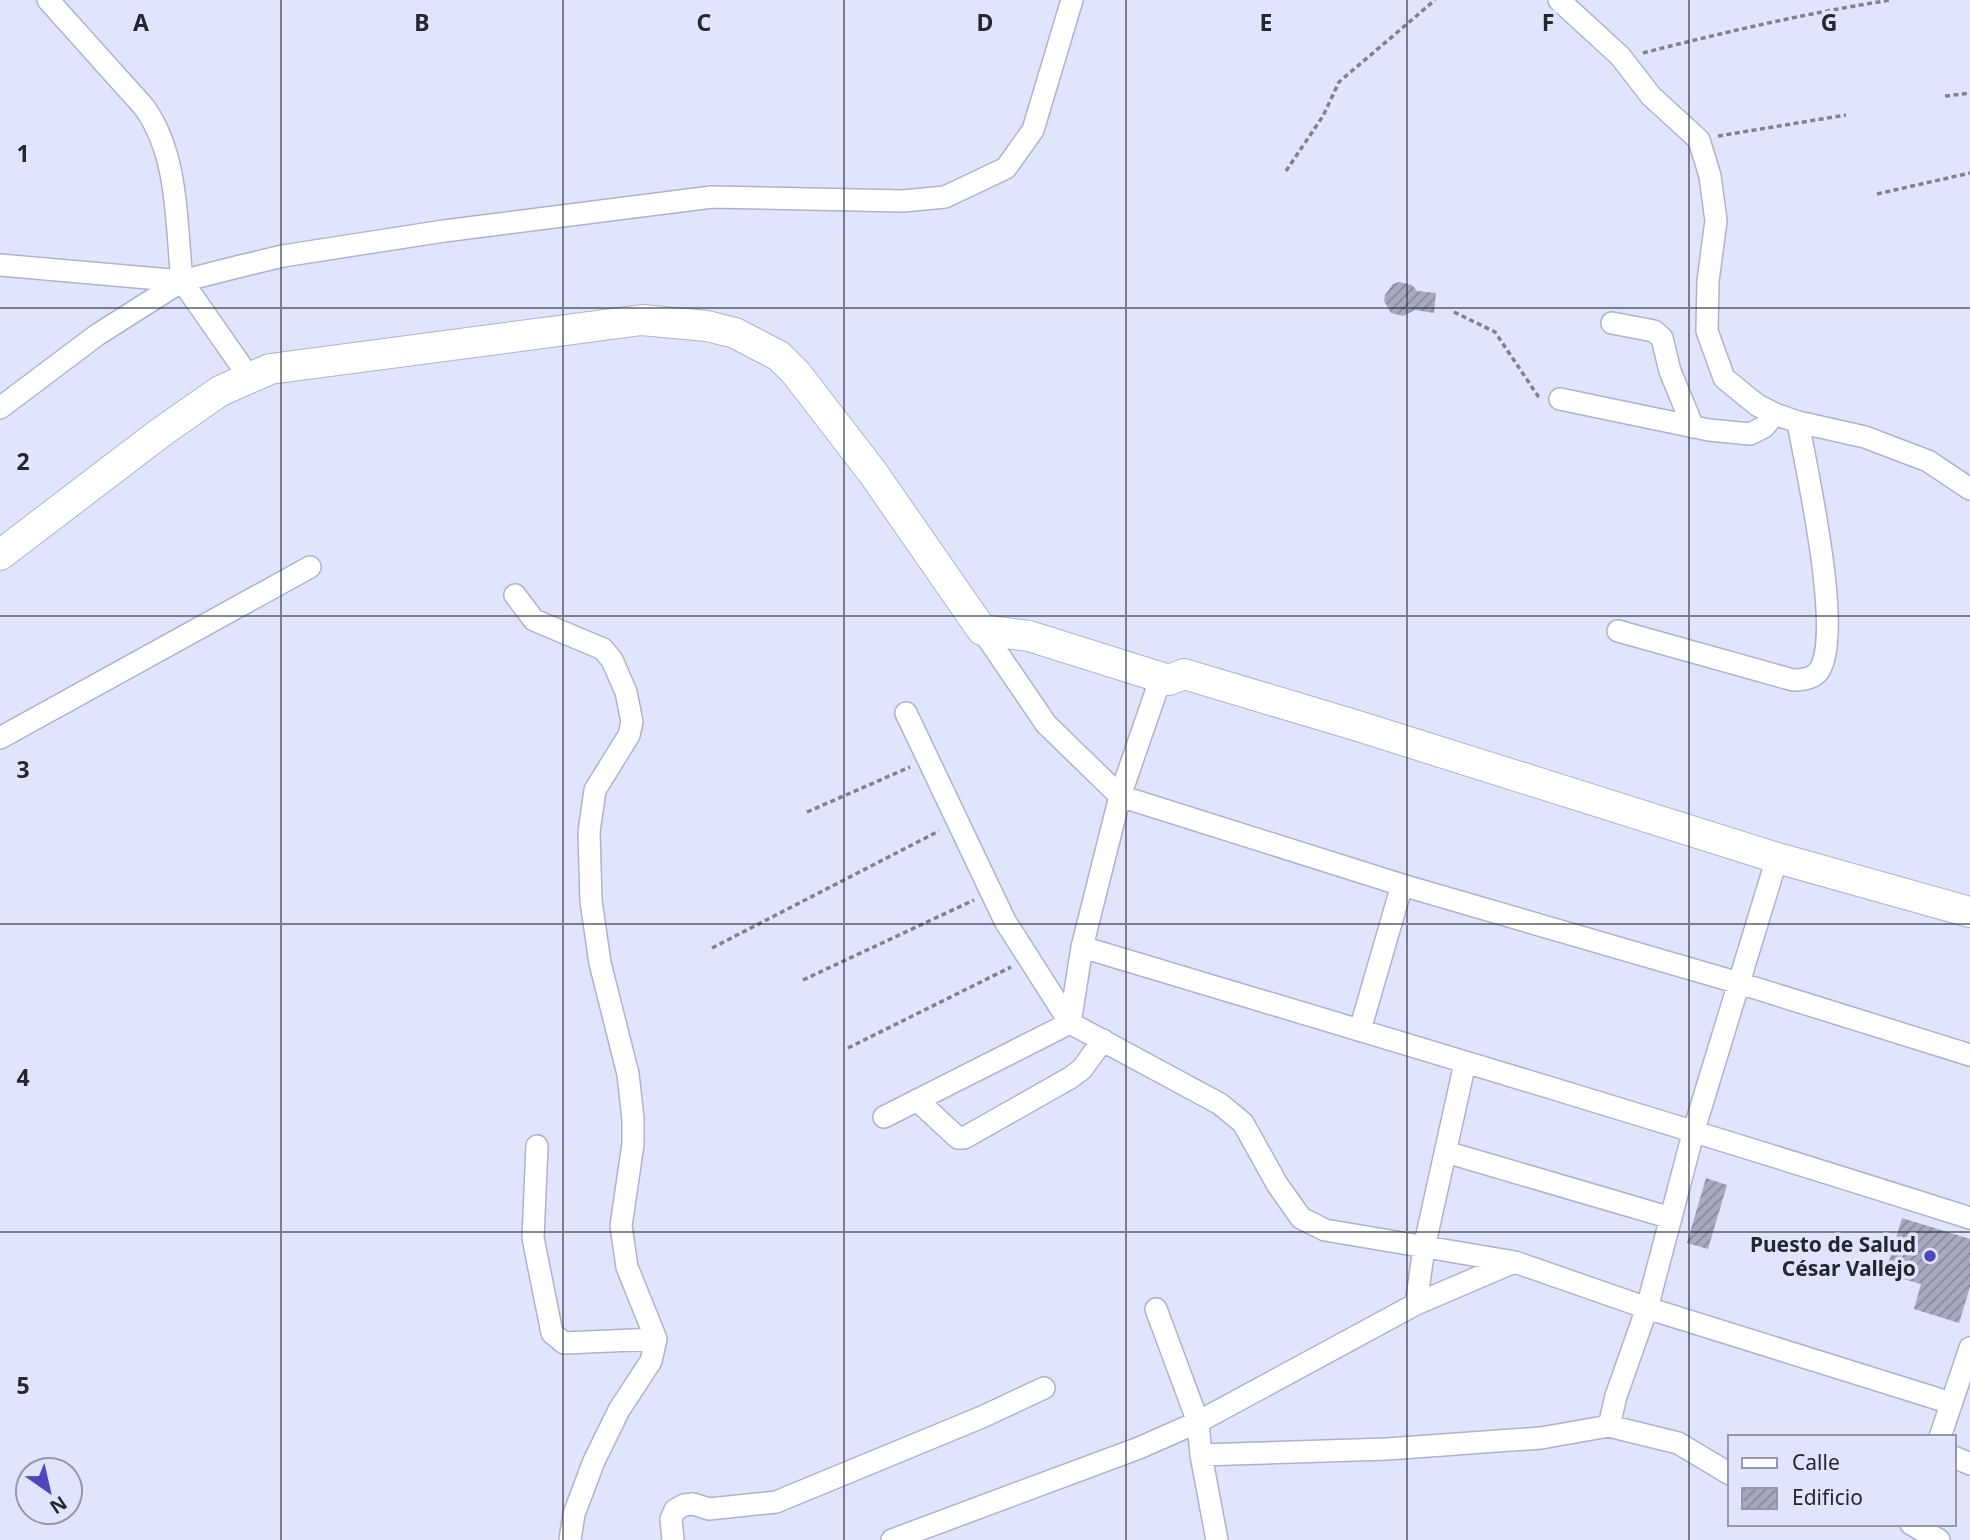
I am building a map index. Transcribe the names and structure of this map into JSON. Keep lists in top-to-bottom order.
{
  "places": ["Puesto de Salud César Vallejo"],
  "legend": ["Calle", "Edificio"],
  "north": "bottom right",
  "grid": {
    "columns": [
      "A",
      "B",
      "C",
      "D",
      "E",
      "F",
      "G"
    ],
    "rows": [
      "1",
      "2",
      "3",
      "4",
      "5"
    ]
  }
}
